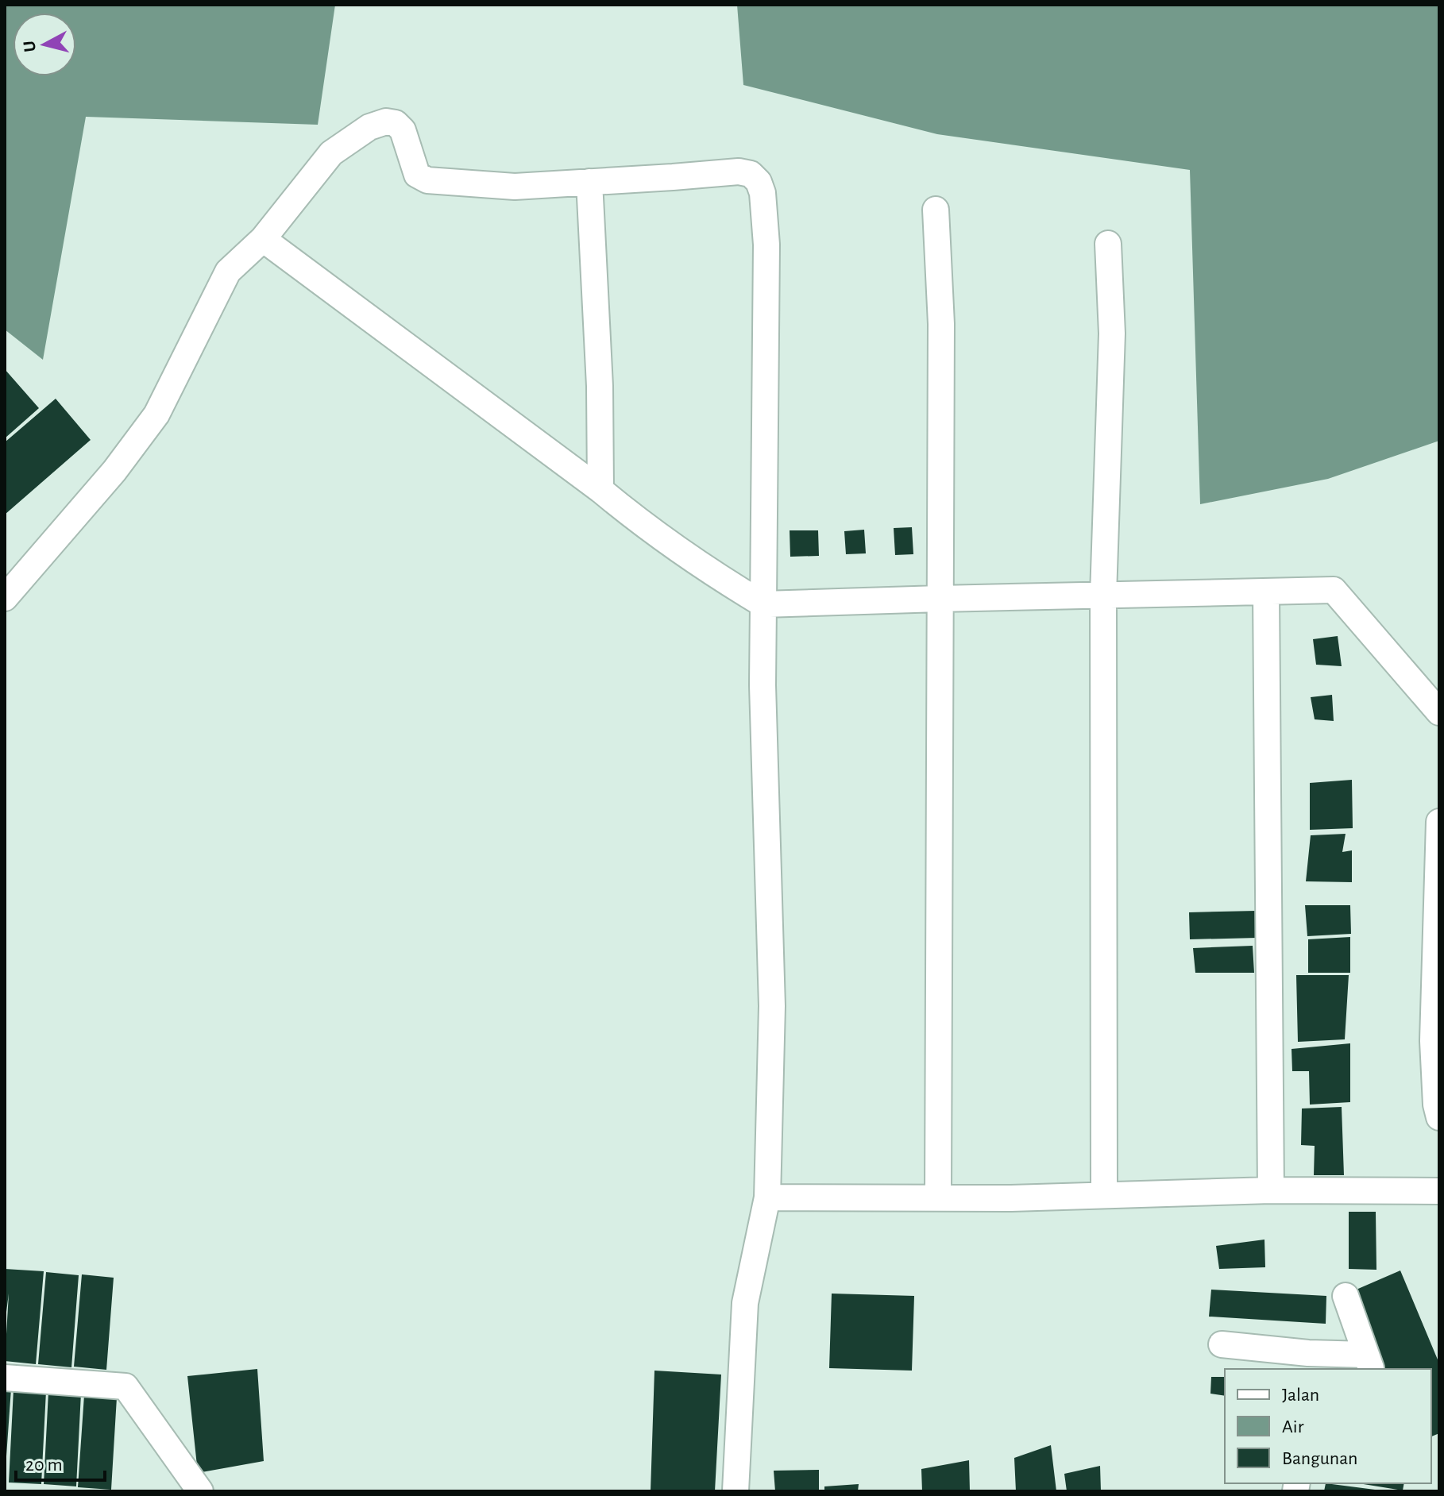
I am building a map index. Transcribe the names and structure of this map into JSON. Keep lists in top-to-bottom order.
{
  "legend": ["Jalan", "Air", "Bangunan"],
  "scale_bar": "20 m",
  "north": "left"
}
